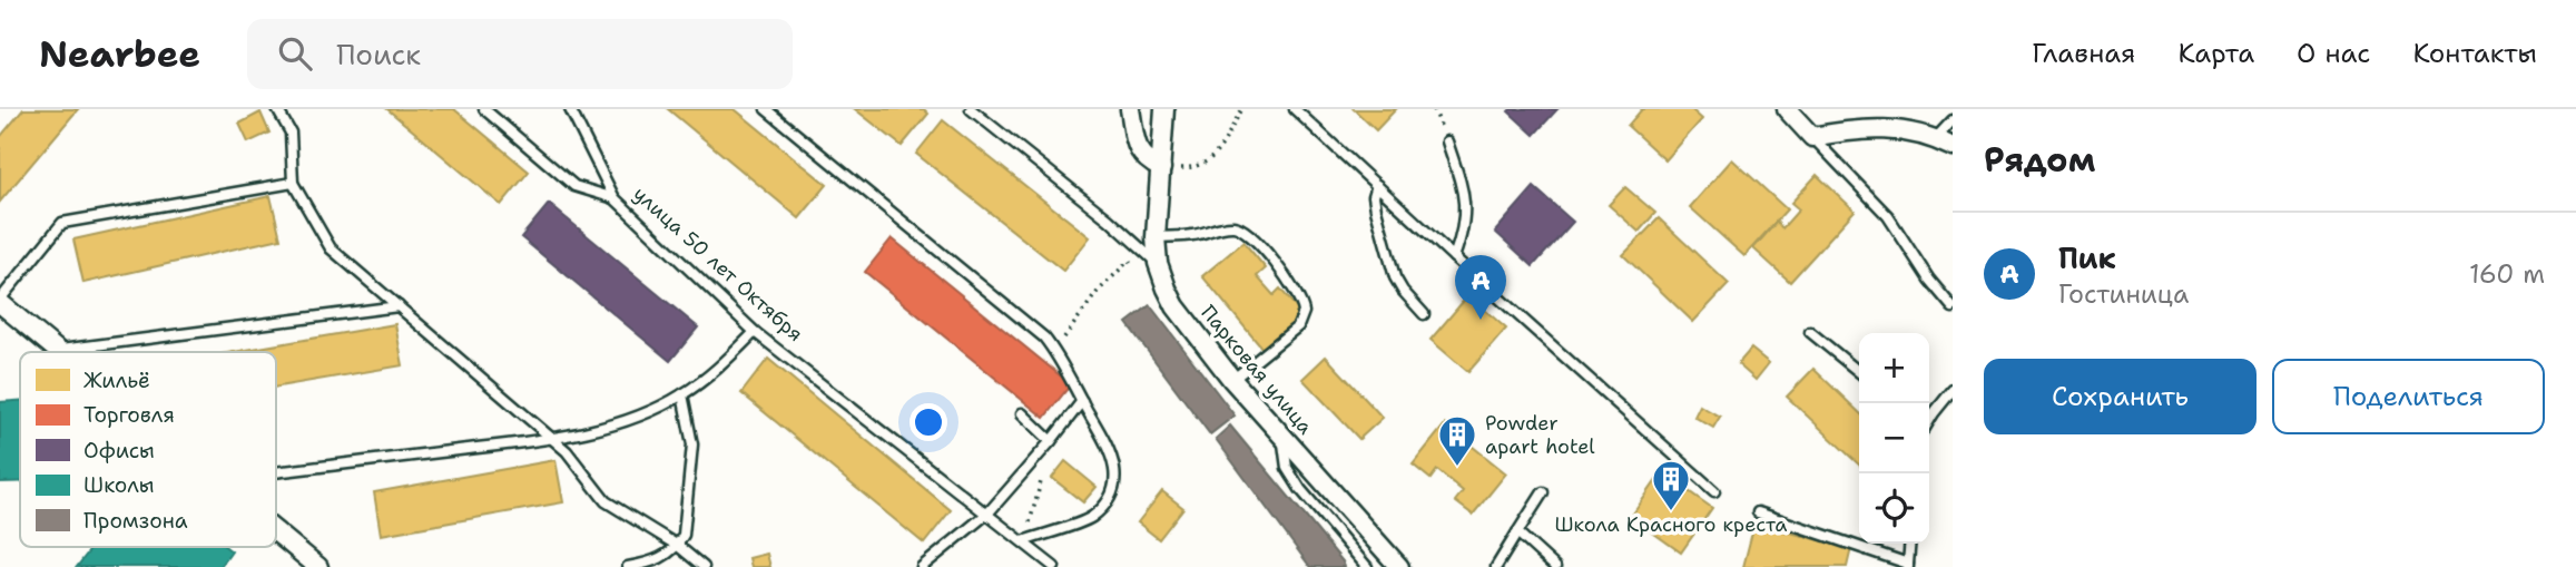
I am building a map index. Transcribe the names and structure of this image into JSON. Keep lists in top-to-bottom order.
{
  "streets": {
    "street": ["Парковая улица"],
    "lane": ["улица 50 лет Октября"]
  },
  "places": {
    "building": ["Powder apart hotel", "Школа Красного креста"]
  },
  "legend": [
    "Жильё",
    "Торговля",
    "Офисы",
    "Школы",
    "Промзона"
  ],
  "page": {
    "header": "Nearbee",
    "search": "Поиск",
    "nav": [
      "Главная",
      "Карта",
      "О нас",
      "Контакты"
    ],
    "heading": "Рядом",
    "list": [
      {
        "mark": "A",
        "name": "Пик",
        "note": "Гостиница",
        "value": "160 m"
      }
    ],
    "pins": "A",
    "map_buttons": ["+", "−"],
    "buttons": ["Сохранить", "Поделиться"]
  }
}
